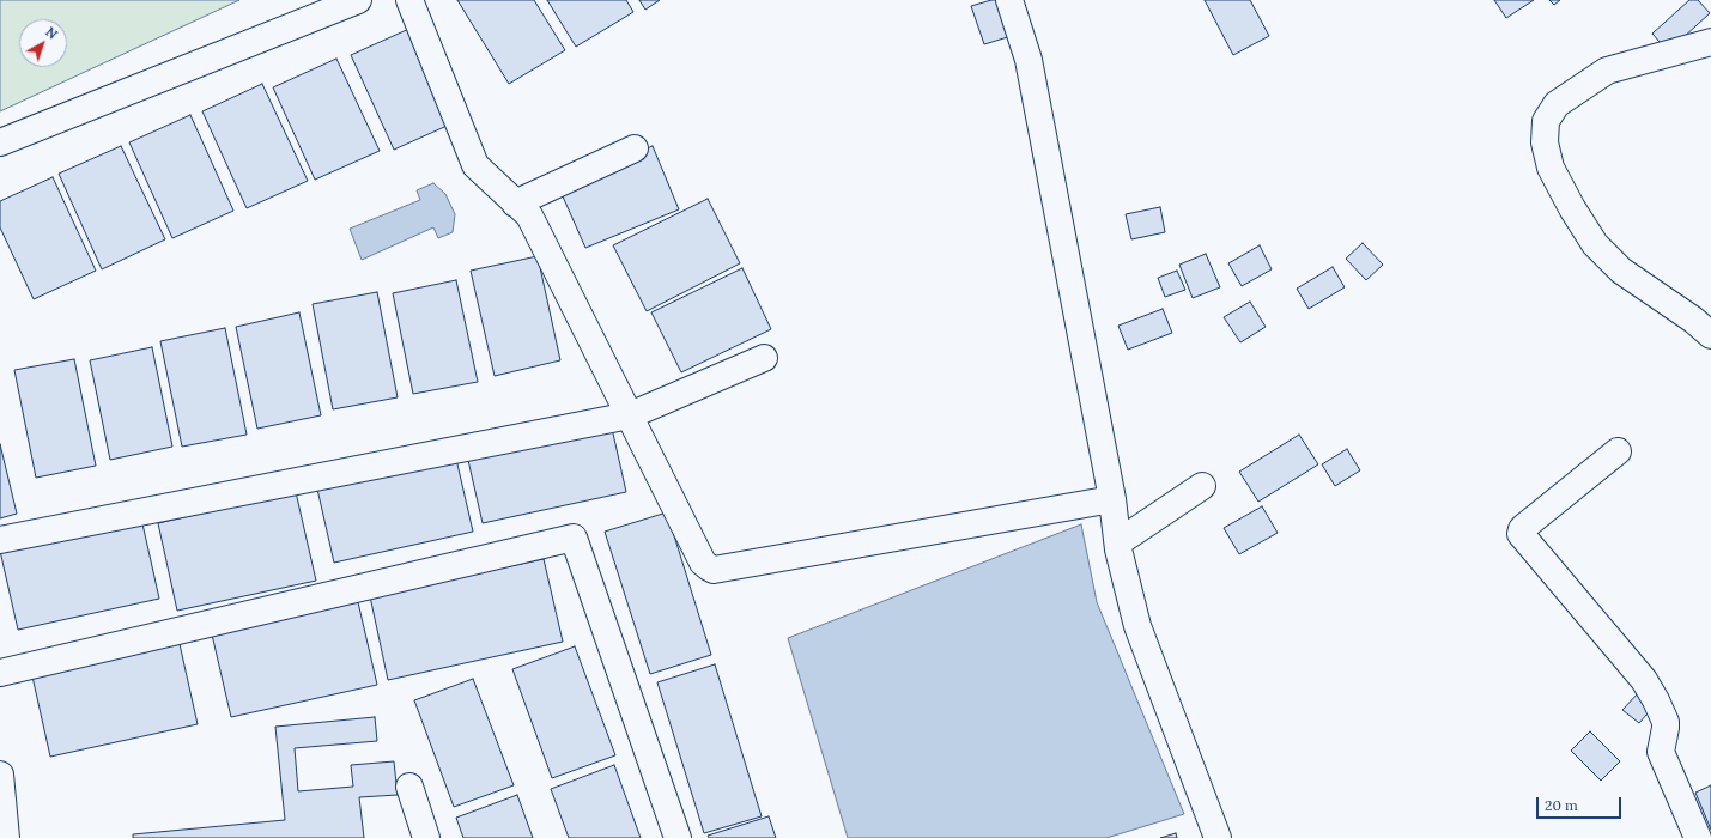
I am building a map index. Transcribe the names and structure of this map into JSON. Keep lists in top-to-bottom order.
{
  "scale_bar": "20 m",
  "north": "top right"
}
